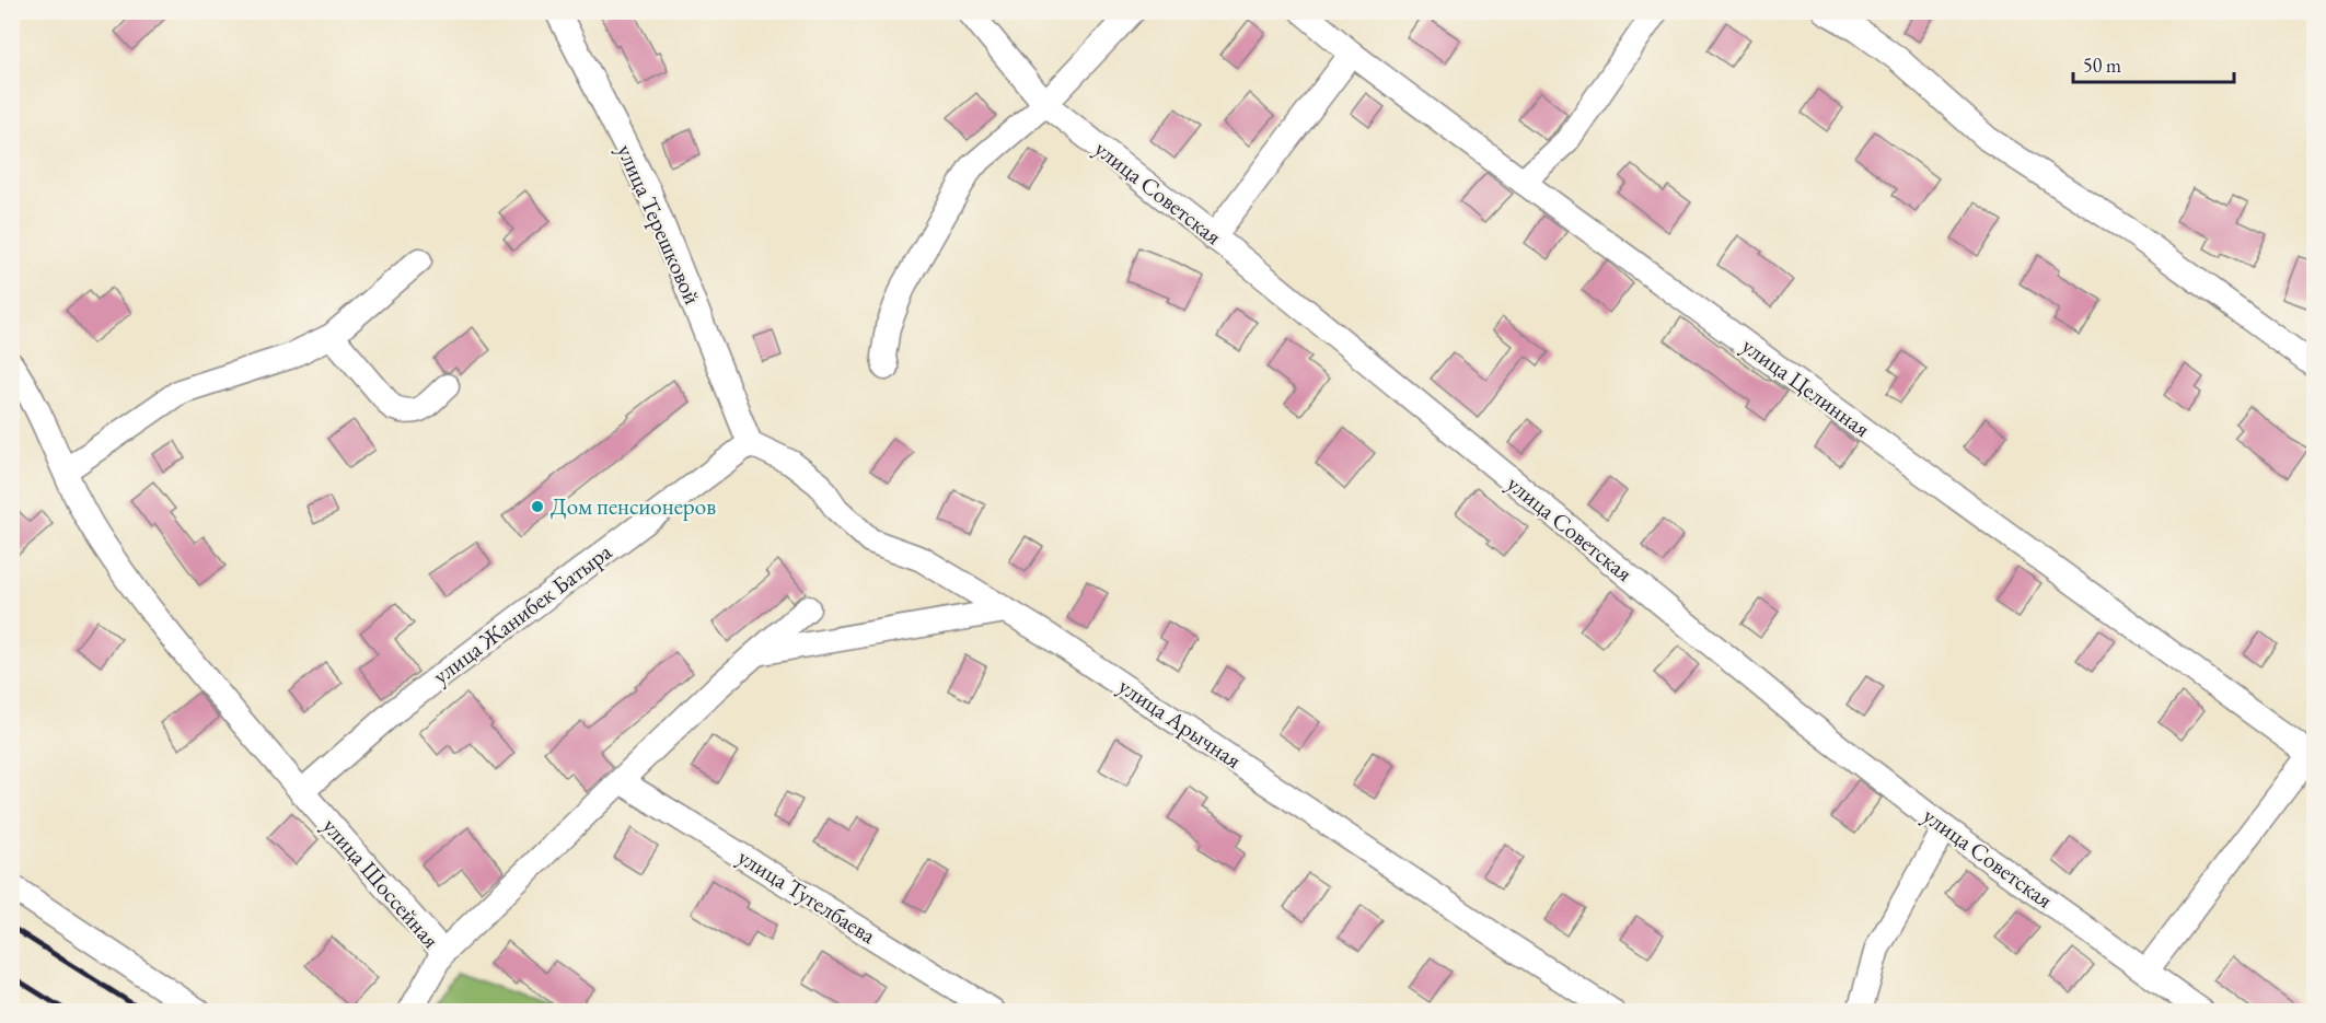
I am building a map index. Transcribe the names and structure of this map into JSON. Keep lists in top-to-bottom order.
{
  "streets": {
    "street": [
      "улица Советская",
      "улица Терешковой",
      "улица Целинная",
      "улица Жанибек Батыра",
      "улица Арычная",
      "улица Шоссейная",
      "улица Тугелбаева"
    ]
  },
  "crossings": [
    ["улица Терешковой", "улица Жанибек Батыра"],
    ["улица Терешковой", "улица Арычная"],
    ["улица Жанибек Батыра", "улица Арычная"],
    ["улица Жанибек Батыра", "улица Шоссейная"]
  ],
  "places": ["Дом пенсионеров"],
  "scale_bar": "50 m"
}
